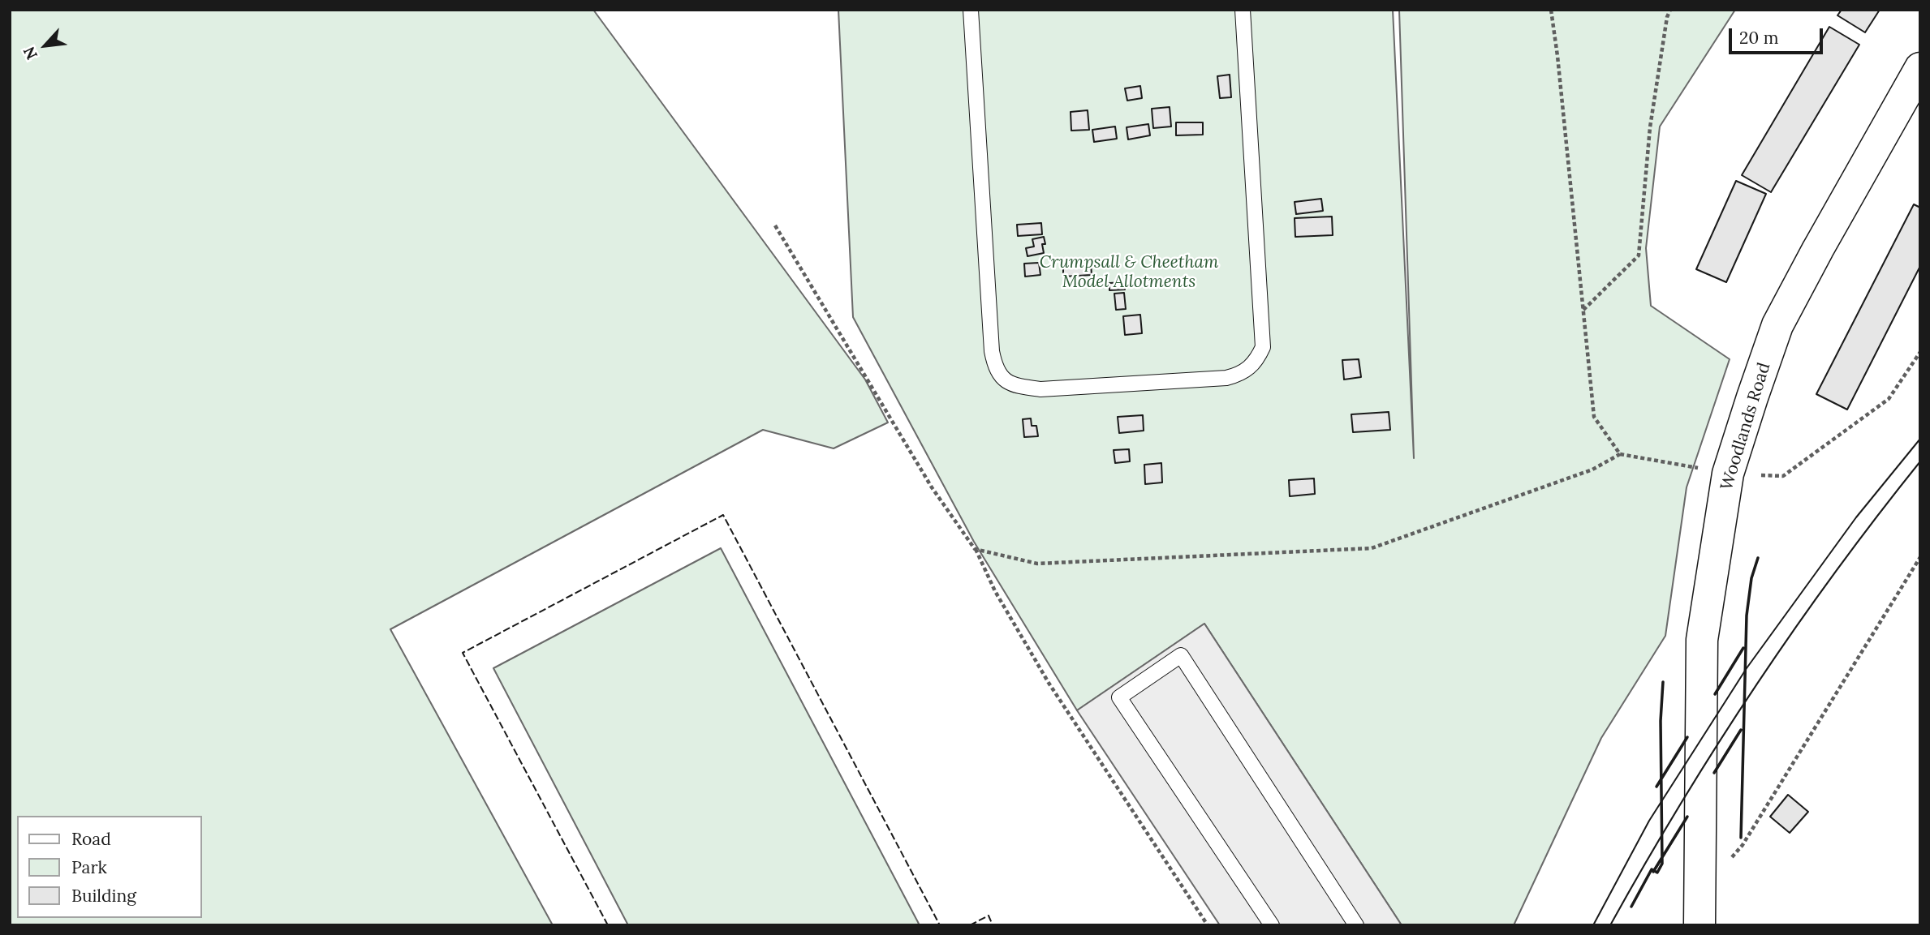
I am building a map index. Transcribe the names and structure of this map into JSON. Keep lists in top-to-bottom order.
{
  "streets": {
    "street": ["Woodlands Road"]
  },
  "parks": ["Crumpsall & Cheetham Model Allotments"],
  "legend": ["Road", "Park", "Building"],
  "scale_bar": "20 m",
  "north": "bottom left"
}
